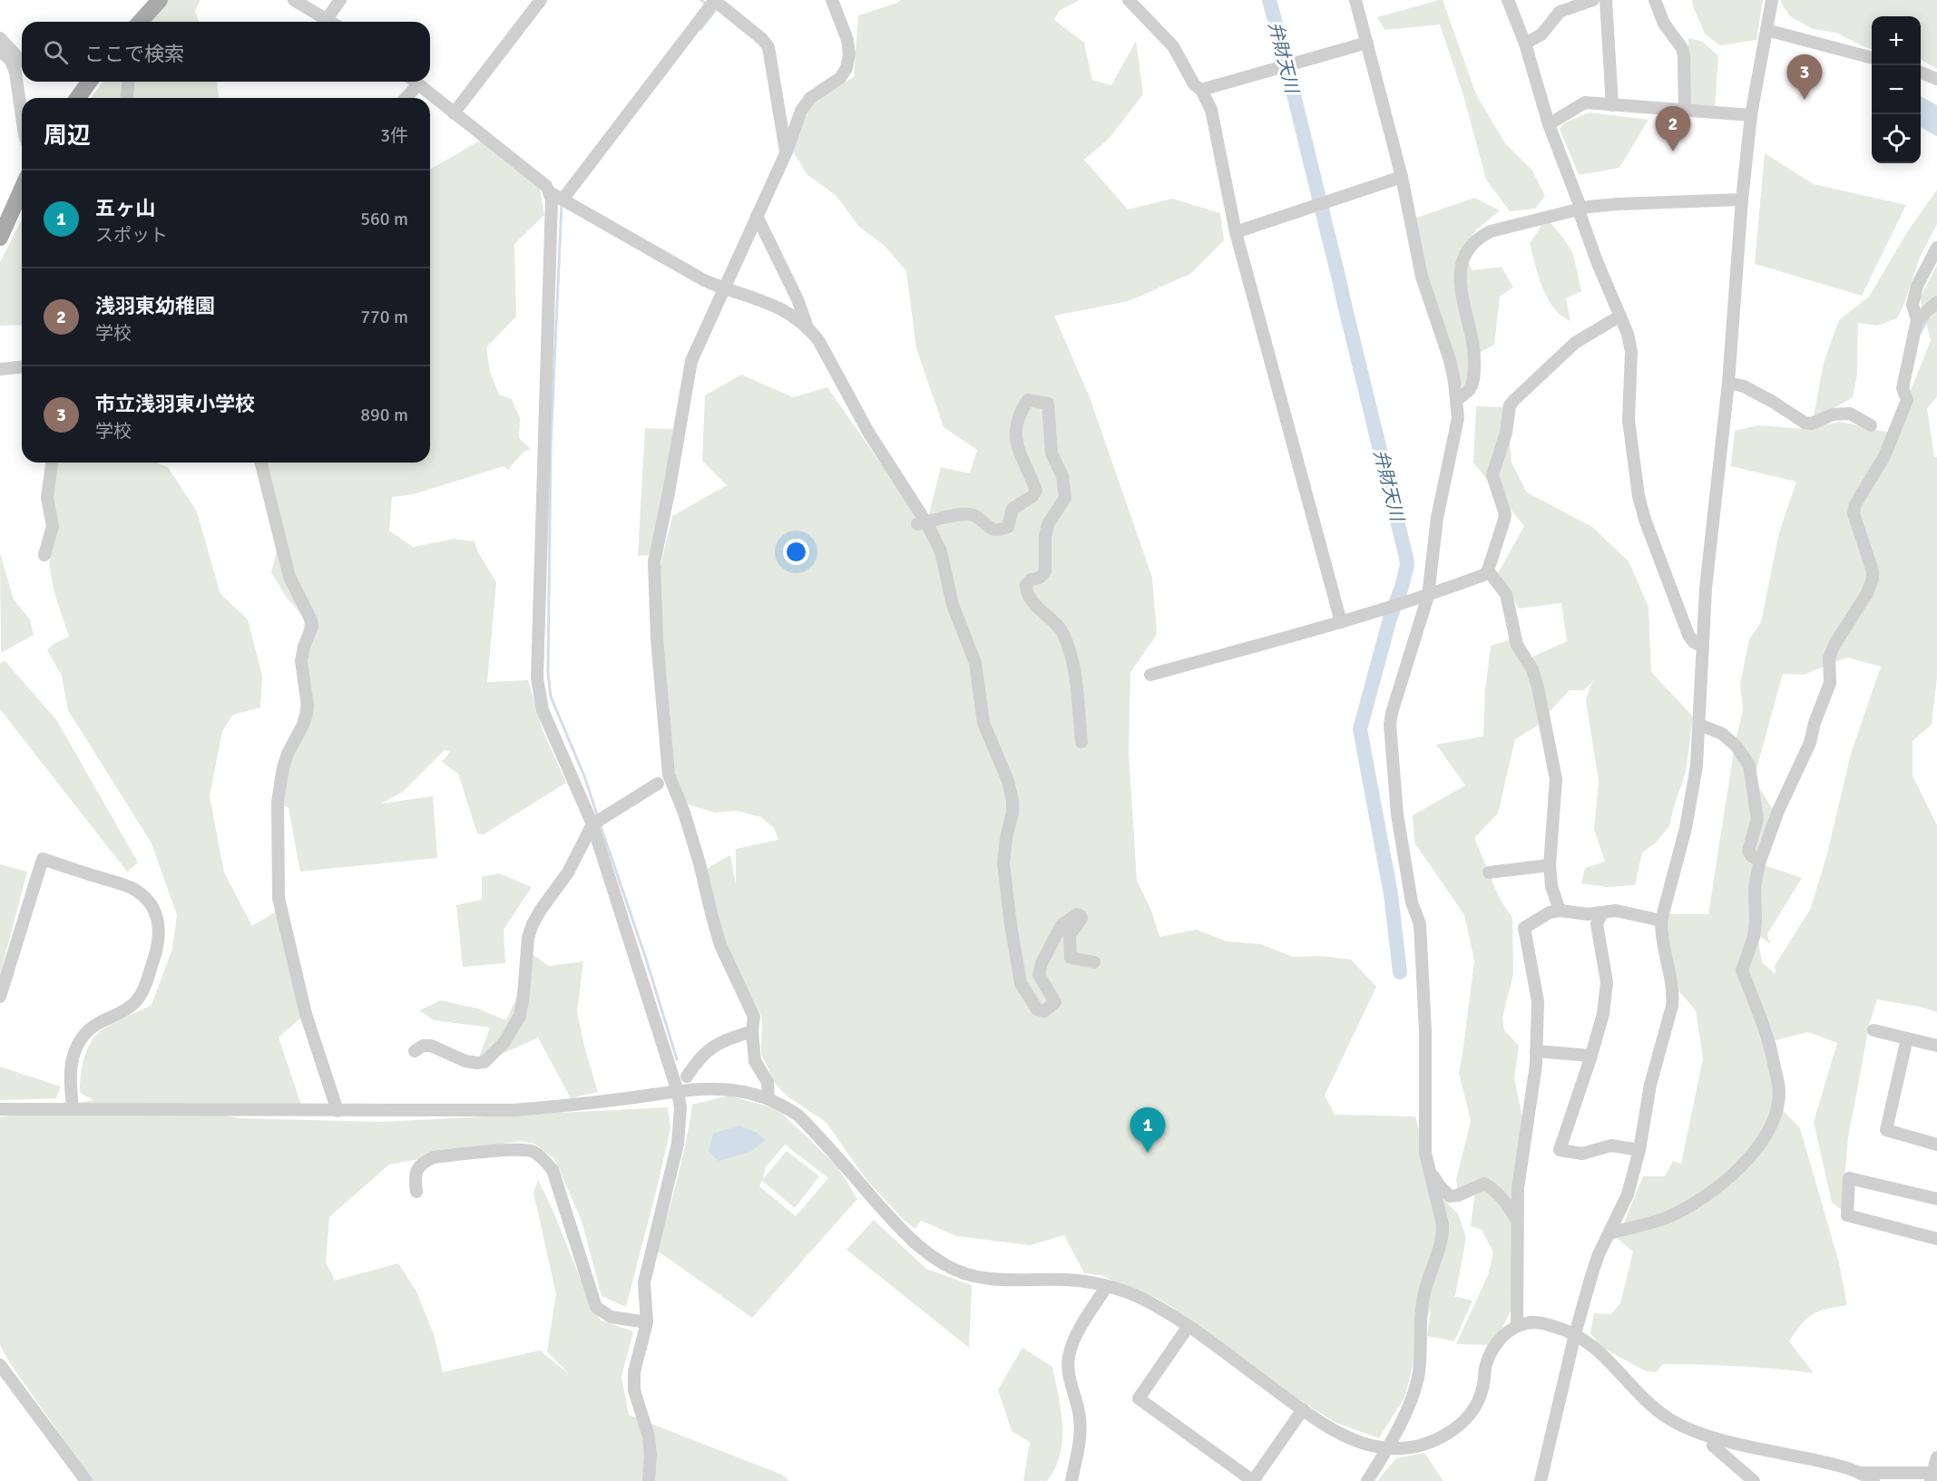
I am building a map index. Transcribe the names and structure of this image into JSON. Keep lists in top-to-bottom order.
{
  "water": ["弁財天川"],
  "page": {
    "map_buttons": ["+", "−"],
    "search": "ここで検索",
    "pins": ["3", "2", "1"],
    "heading": ["周辺", "3件"],
    "list": [
      {
        "mark": "1",
        "name": "五ヶ山",
        "note": "スポット",
        "value": "560 m"
      },
      {
        "mark": "2",
        "name": "浅羽東幼稚園",
        "note": "学校",
        "value": "770 m"
      },
      {
        "mark": "3",
        "name": "市立浅羽東小学校",
        "note": "学校",
        "value": "890 m"
      }
    ]
  }
}
